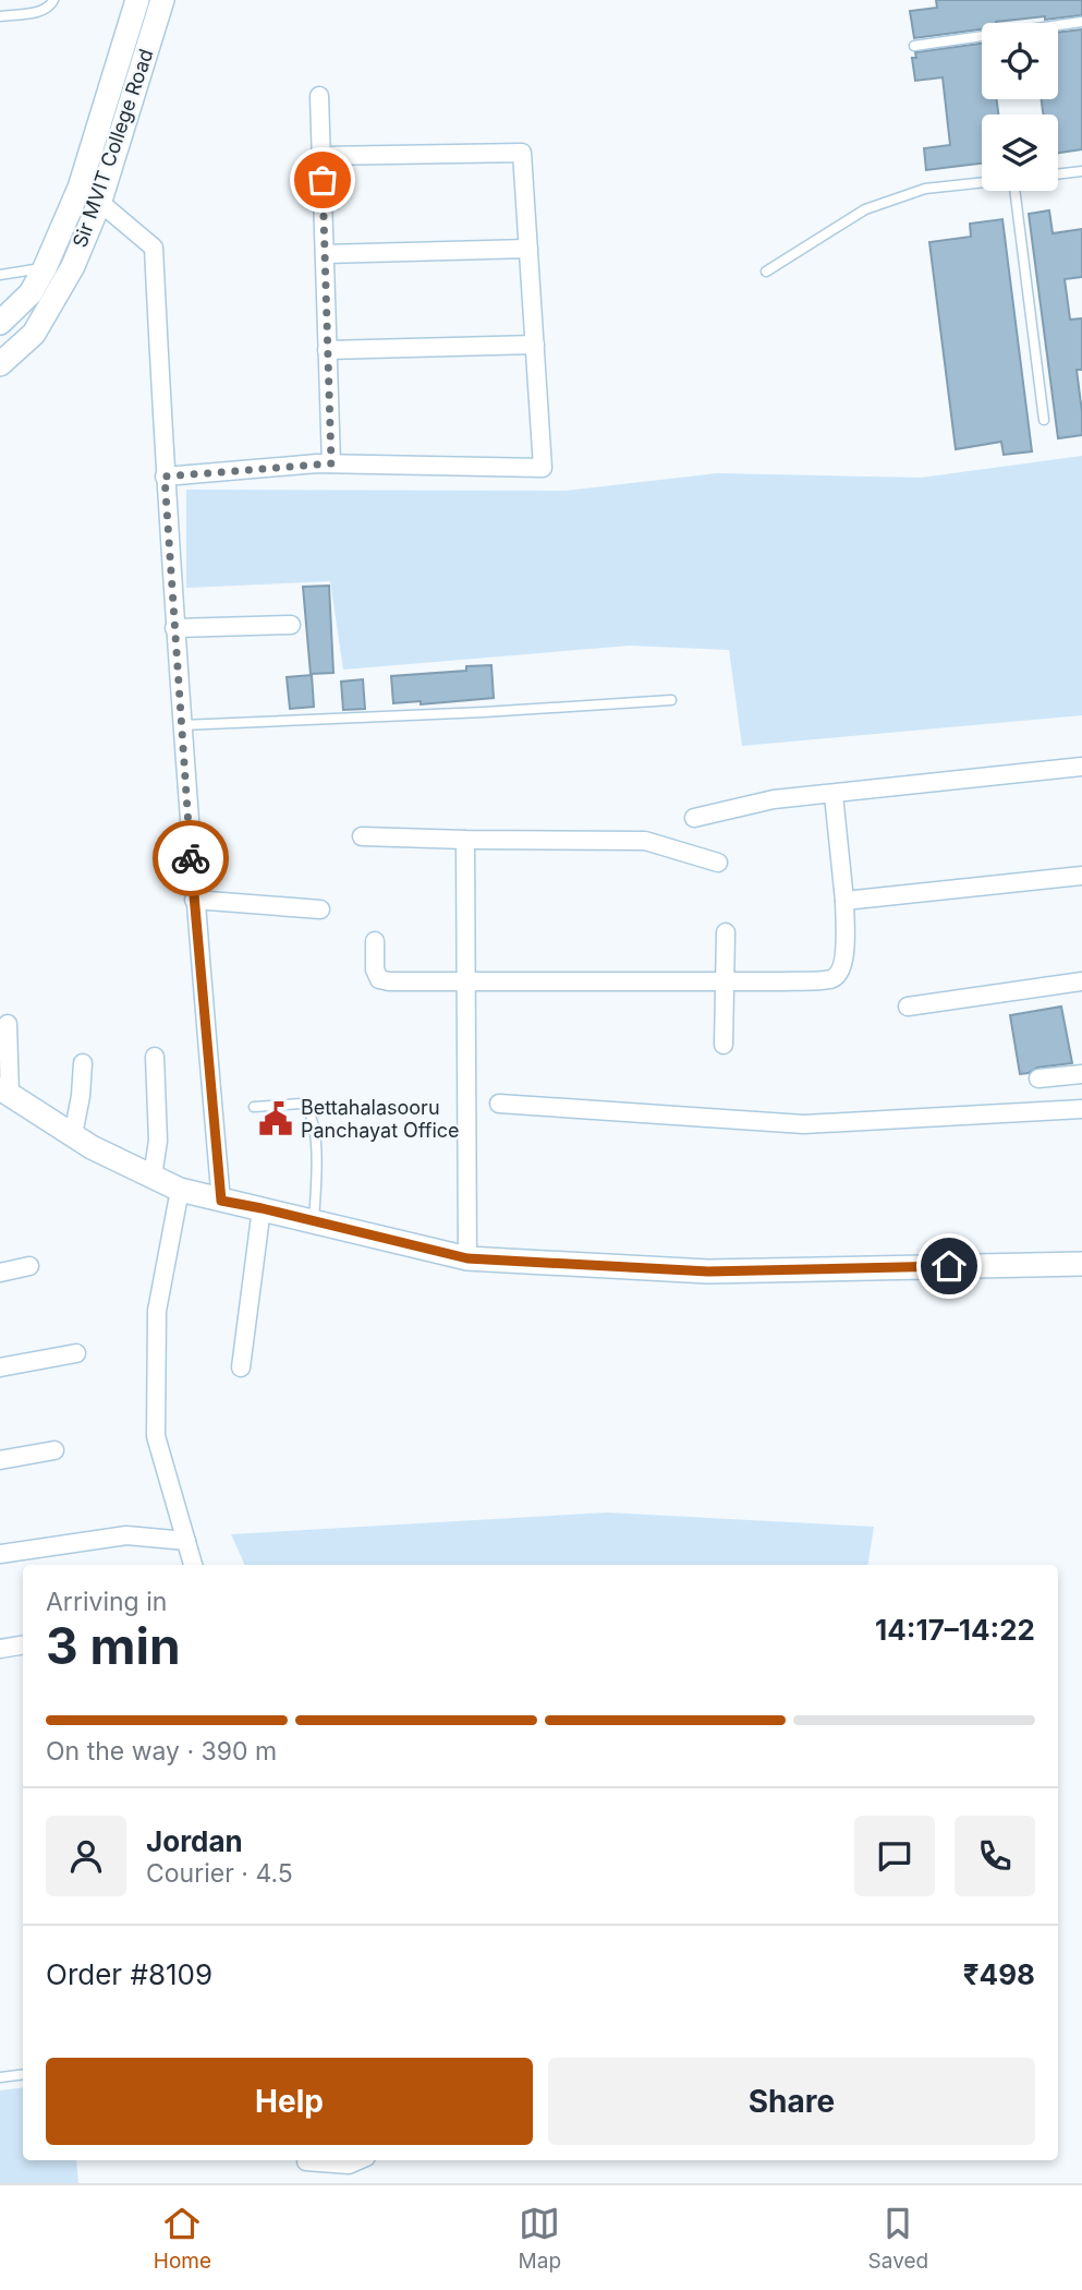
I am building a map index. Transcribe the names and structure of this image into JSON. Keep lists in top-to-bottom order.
{
  "streets": {
    "street": ["Sir MVIT College Road"]
  },
  "places": {
    "public building": ["Bettahalasooru Panchayat Office"]
  },
  "page": {
    "heading": ["3 min", "Arriving in", "14:17–14:22"],
    "panel": [
      "Jordan",
      "Courier · 4.5",
      "Order #8109",
      "₹498"
    ],
    "bar": "On the way · 390 m",
    "buttons": ["Help", "Share"],
    "tabs": ["Home", "Map", "Saved"]
  }
}
